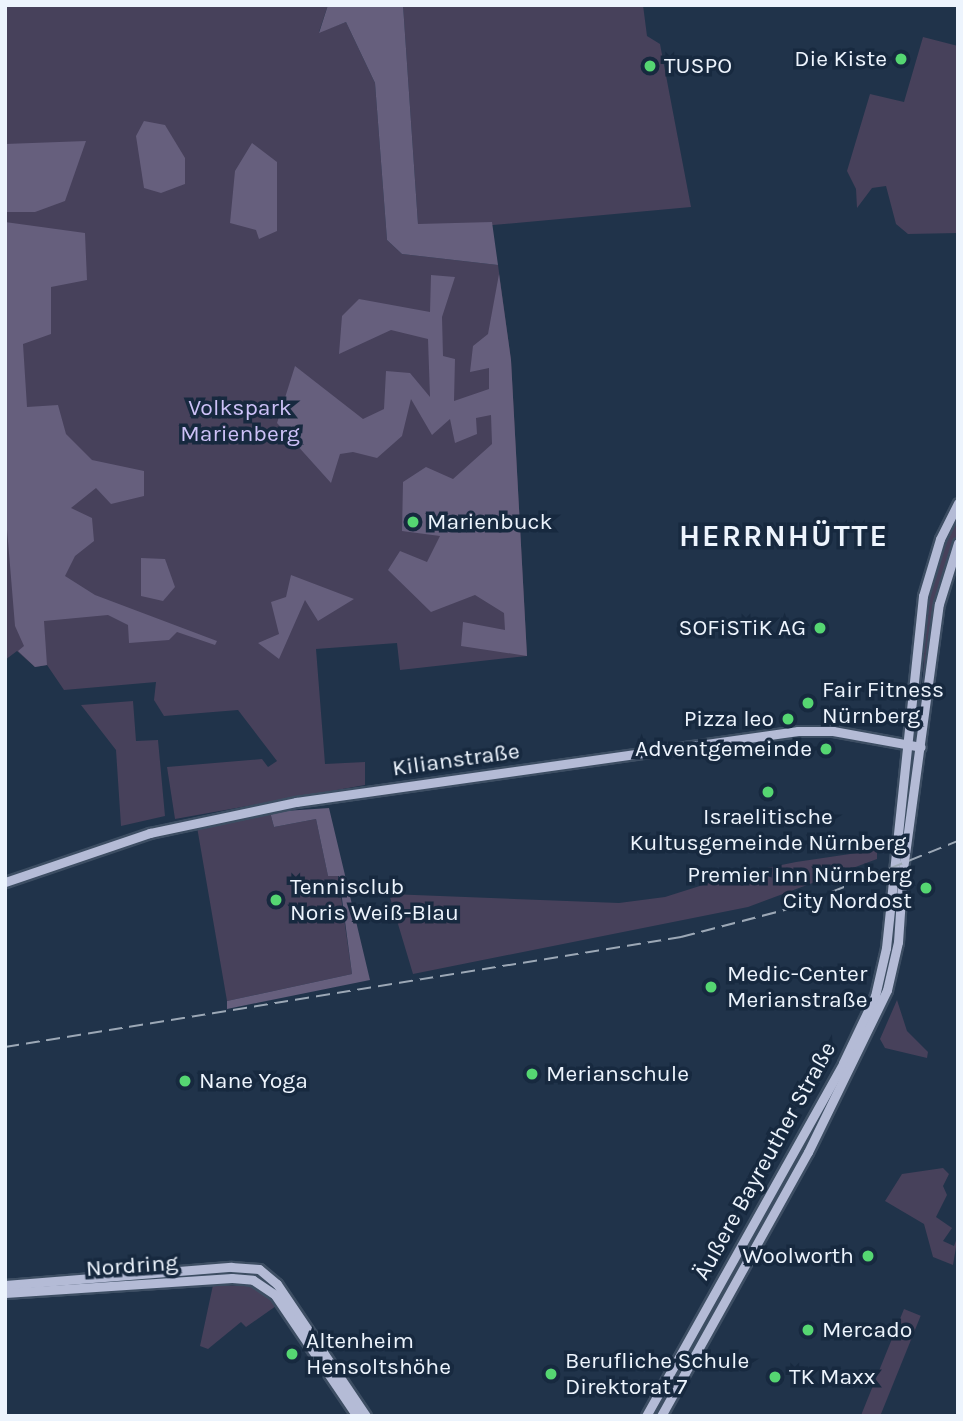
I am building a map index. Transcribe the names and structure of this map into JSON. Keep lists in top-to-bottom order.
{
  "streets": {
    "main road": ["Kilianstraße", "Äußere Bayreuther Straße", "Nordring"]
  },
  "crossings": [
    ["Kilianstraße", "Äußere Bayreuther Straße"]
  ],
  "districts": ["HERRNHÜTTE"],
  "parks": ["Volkspark Marienberg"],
  "places": [
    "Die Kiste",
    "TUSPO",
    "Marienbuck",
    "SOFiSTiK AG",
    "Fair Fitness Nürnberg",
    "Pizza leo",
    "Adventgemeinde",
    "Israelitische Kultusgemeinde Nürnberg",
    "Premier Inn Nürnberg City Nordost",
    "Tennisclub Noris Weiß-Blau",
    "Medic-Center Merianstraße",
    "Merianschule",
    "Nane Yoga",
    "Woolworth",
    "Mercado",
    "Altenheim Hensoltshöhe",
    "Berufliche Schule Direktorat 7",
    "TK Maxx"
  ]
}
